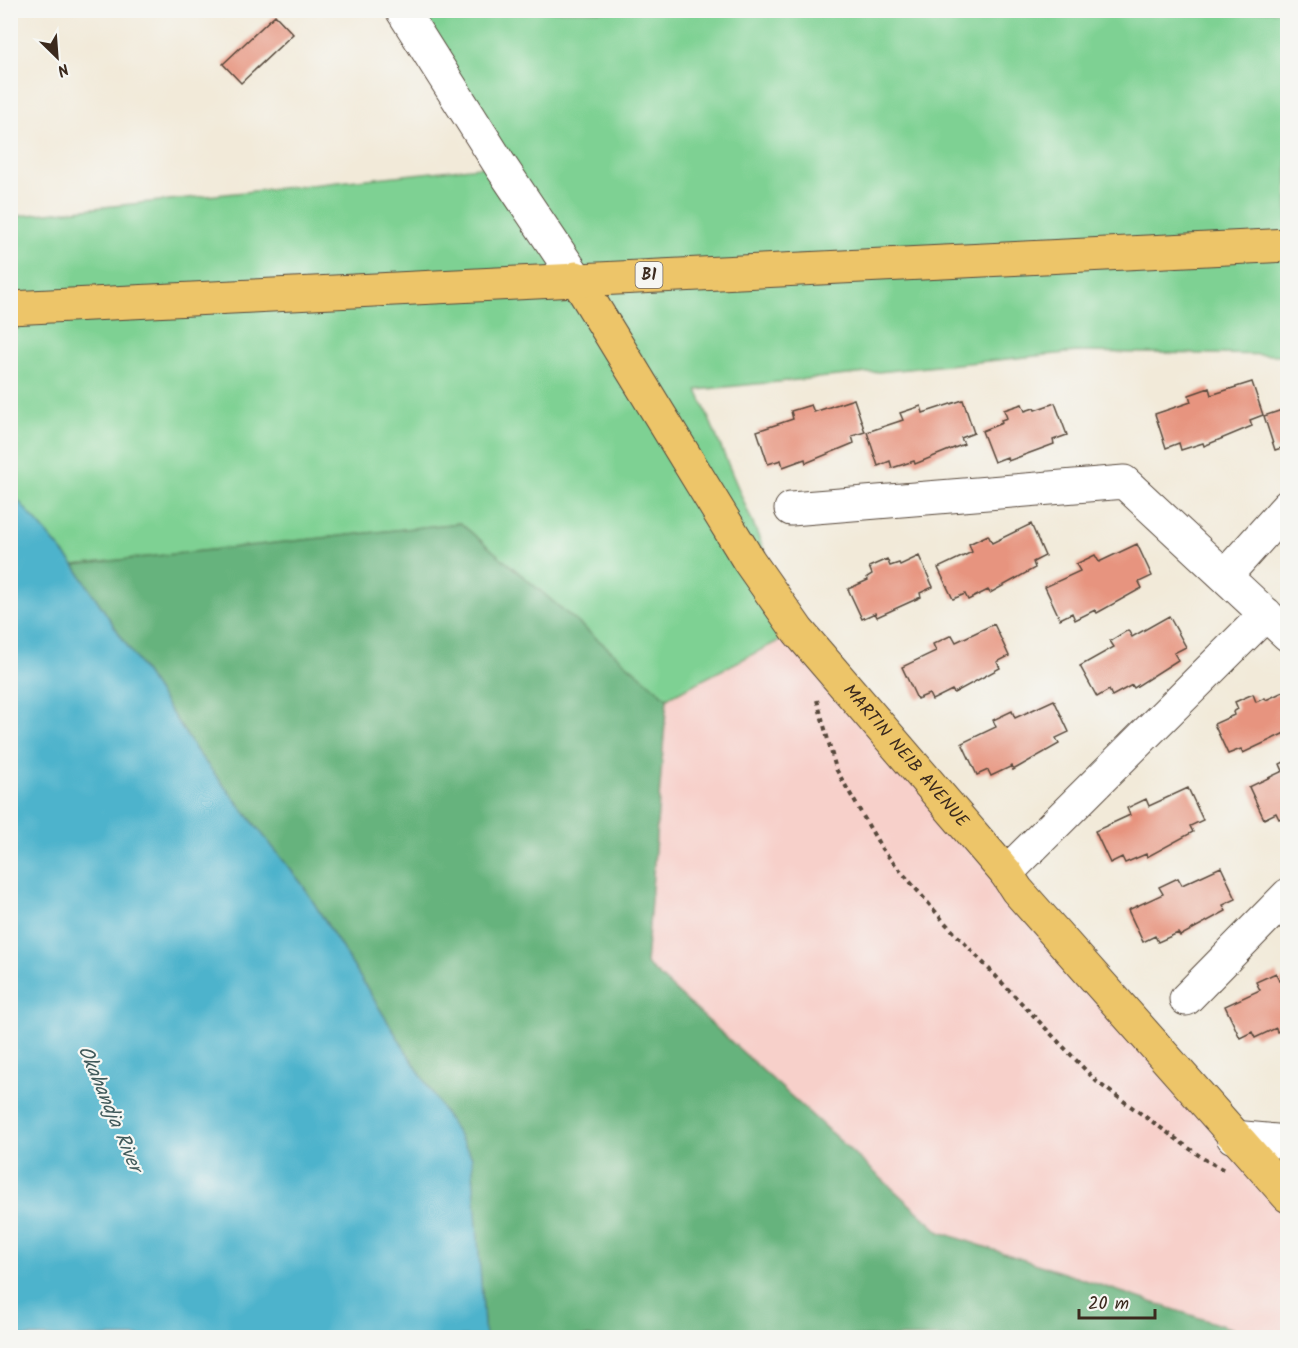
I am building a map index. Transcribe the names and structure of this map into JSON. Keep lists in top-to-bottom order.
{
  "streets": {
    "main road": ["B1", "MARTIN NEIB AVENUE"]
  },
  "crossings": [
    ["B1", "MARTIN NEIB AVENUE"]
  ],
  "water": ["Okahandja River"],
  "scale_bar": "20 m",
  "north": "bottom right"
}
